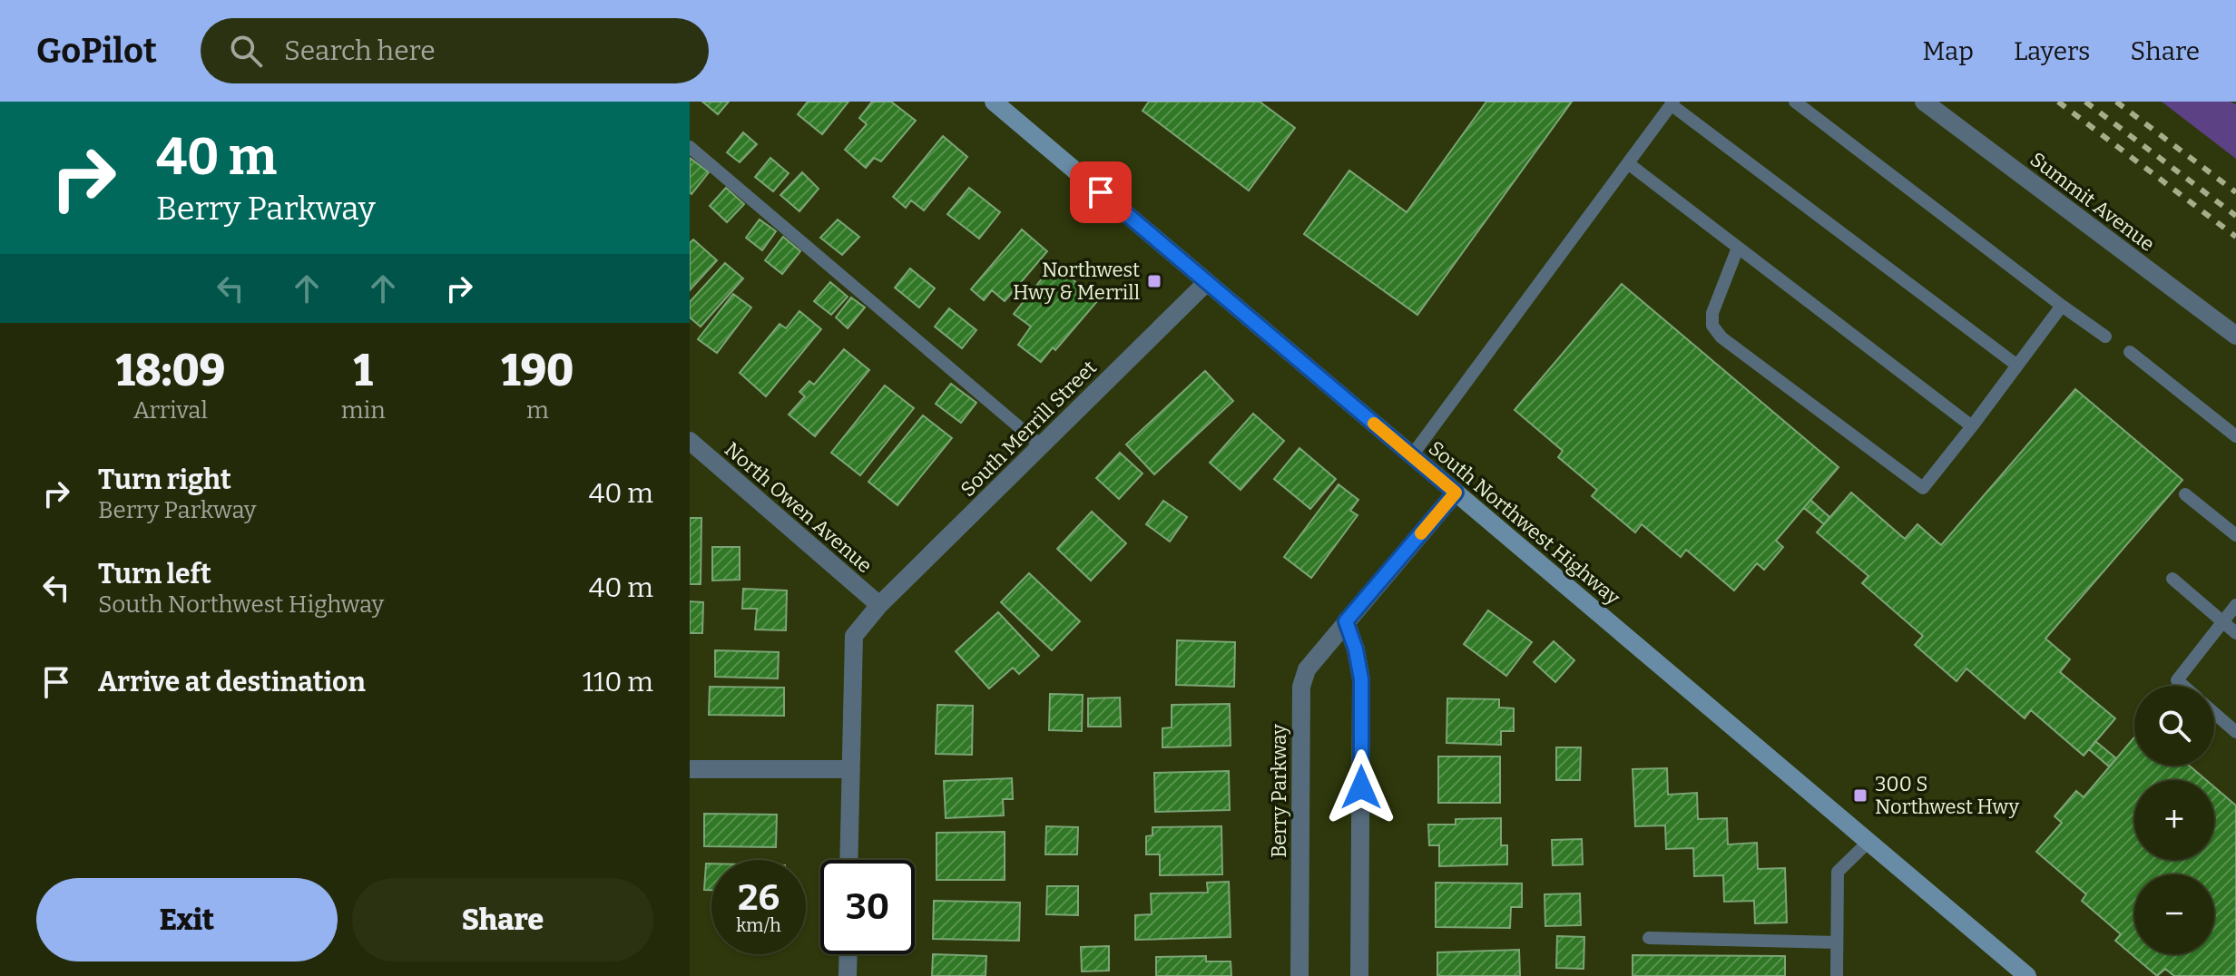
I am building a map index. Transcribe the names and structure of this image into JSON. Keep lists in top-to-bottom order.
{
  "streets": {
    "main road": ["South Northwest Highway"],
    "street": [
      "Summit Avenue",
      "South Merrill Street",
      "North Owen Avenue",
      "Berry Parkway"
    ]
  },
  "crossings": [
    ["South Merrill Street", "North Owen Avenue"],
    ["South Merrill Street", "South Northwest Highway"],
    ["South Northwest Highway", "Berry Parkway"]
  ],
  "places": {
    "transit": ["Northwest Hwy & Merrill", "300 S Northwest Hwy"]
  },
  "page": {
    "header": "GoPilot",
    "search": "Search here",
    "nav": ["Map", "Layers", "Share"],
    "turn": ["40 m", "Berry Parkway"],
    "eta": [
      "18:09",
      "Arrival",
      "1",
      "min",
      "190",
      "m"
    ],
    "list": [
      {
        "name": "Turn right",
        "note": "Berry Parkway",
        "value": "40 m"
      },
      {
        "name": "Turn left",
        "note": "South Northwest Highway",
        "value": "40 m"
      },
      {
        "name": "Arrive at destination",
        "value": "110 m"
      }
    ],
    "map_buttons": ["+", "−"],
    "speed": "26 km/h",
    "limit": "30",
    "buttons": ["Exit", "Share"]
  }
}
